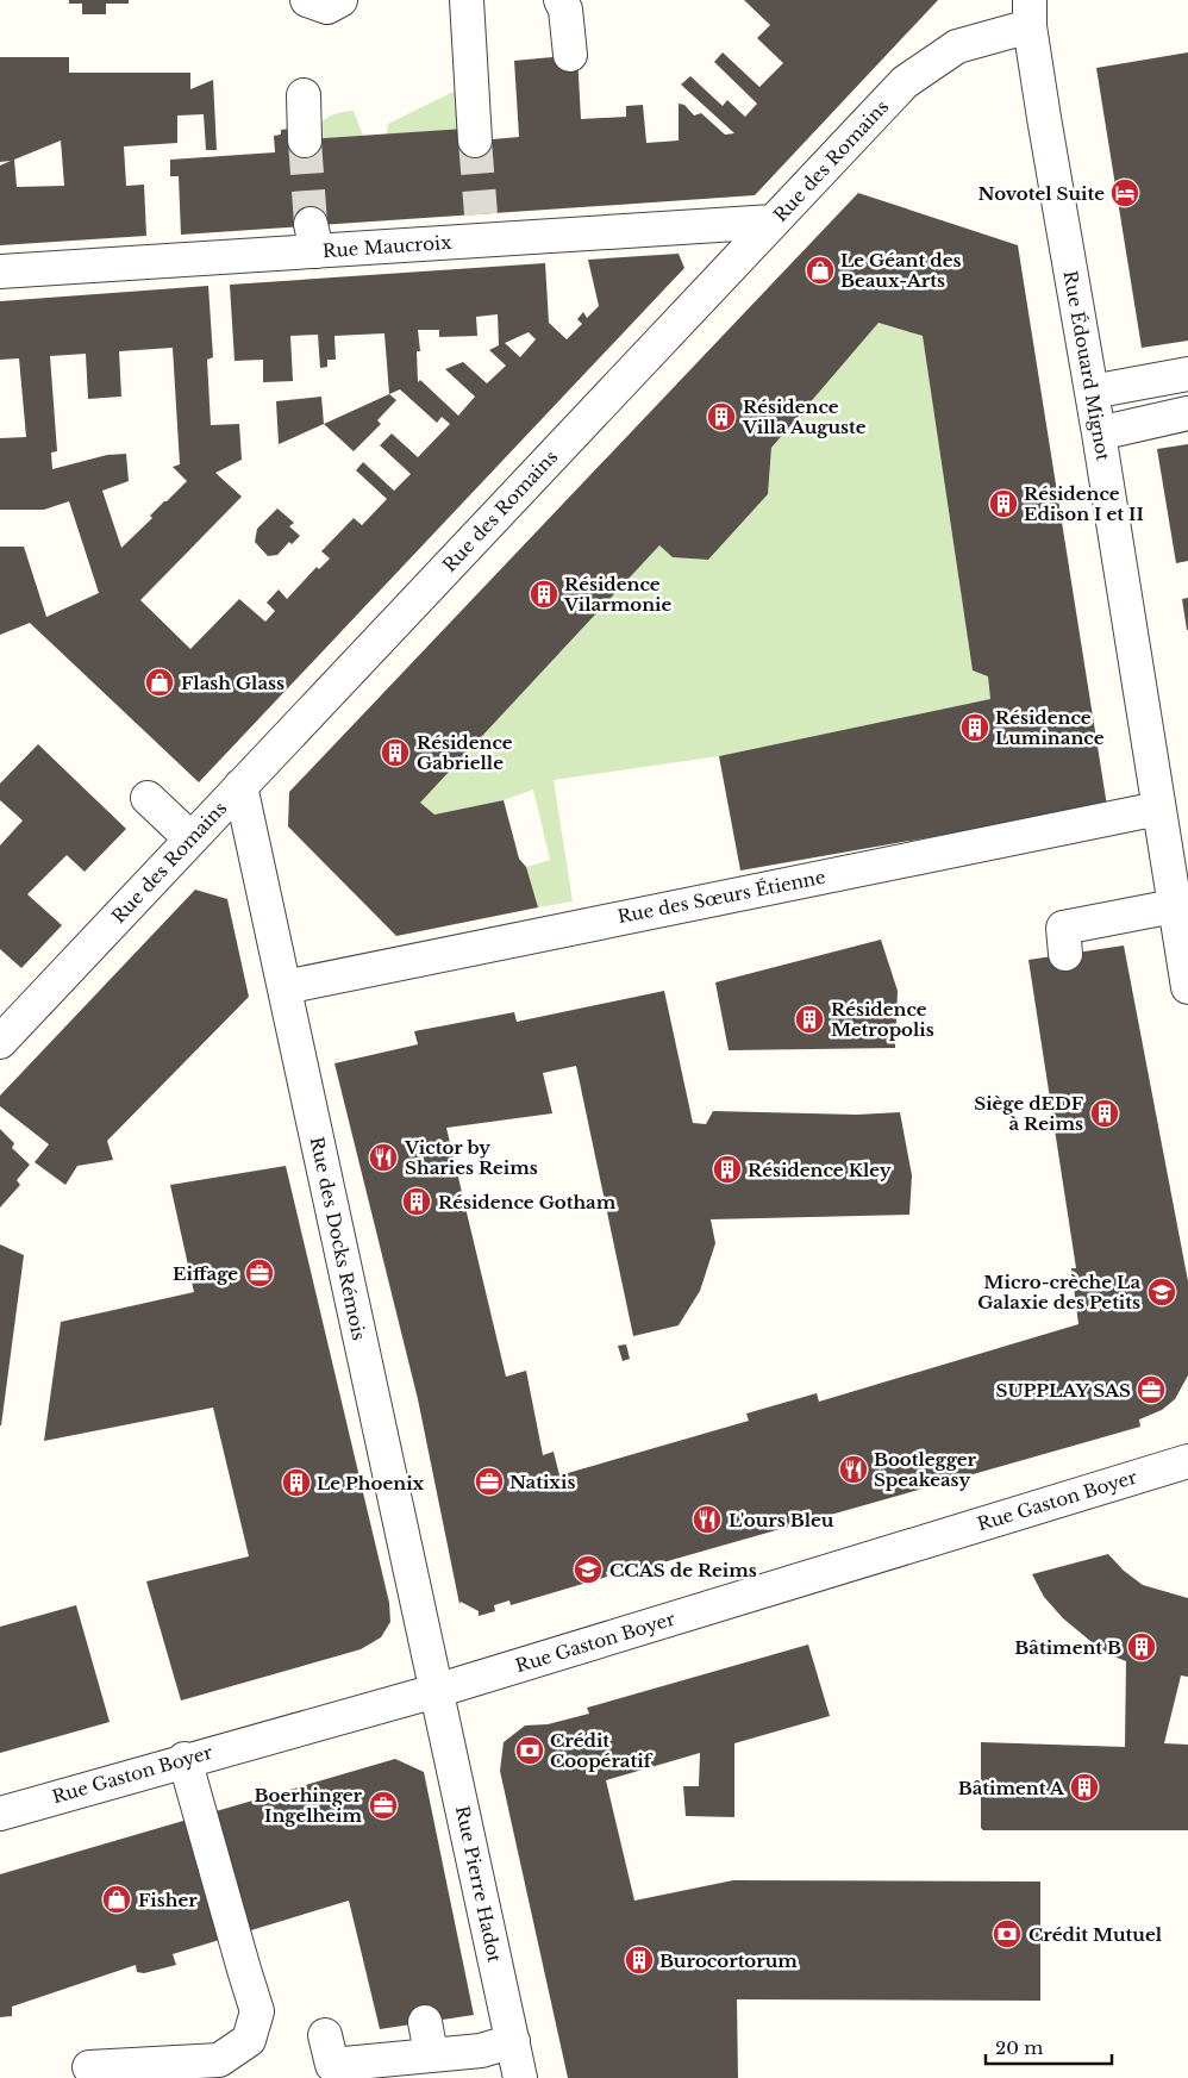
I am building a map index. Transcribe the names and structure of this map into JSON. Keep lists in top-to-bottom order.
{
  "streets": {
    "street": [
      "Rue des Romains",
      "Rue Maucroix",
      "Rue Édouard Mignot",
      "Rue des Sœurs Étienne",
      "Rue des Docks Rémois",
      "Rue Gaston Boyer",
      "Rue Pierre Hadot"
    ]
  },
  "crossings": [
    ["Rue des Romains", "Rue Maucroix"],
    ["Rue des Romains", "Rue Édouard Mignot"],
    ["Rue des Romains", "Rue des Docks Rémois"],
    ["Rue Édouard Mignot", "Rue des Sœurs Étienne"],
    ["Rue des Sœurs Étienne", "Rue des Docks Rémois"],
    ["Rue des Docks Rémois", "Rue Gaston Boyer"],
    ["Rue des Docks Rémois", "Rue Pierre Hadot"],
    ["Rue Gaston Boyer", "Rue Pierre Hadot"]
  ],
  "places": {
    "hotel": ["Novotel Suite"],
    "shop": ["Le Géant des Beaux-Arts", "Flash Glass", "Fisher"],
    "building": [
      "Résidence Villa Auguste",
      "Résidence Edison I et II",
      "Résidence Vilarmonie",
      "Résidence Luminance",
      "Résidence Gabrielle",
      "Résidence Metropolis",
      "Siège dEDF à Reims",
      "Résidence Kley",
      "Résidence Gotham",
      "Le Phoenix",
      "Bâtiment B",
      "Bâtiment A",
      "Burocortorum"
    ],
    "restaurant": ["Victor by Sharies Reims", "Bootlegger Speakeasy", "L'ours Bleu"],
    "office": [
      "Eiffage",
      "SUPPLAY SAS",
      "Natixis",
      "Boerhinger Ingelheim"
    ],
    "school or university": ["Micro-crèche La Galaxie des Petits", "CCAS de Reims"],
    "bank": ["Crédit Coopératif", "Crédit Mutuel"]
  },
  "scale_bar": "20 m"
}
